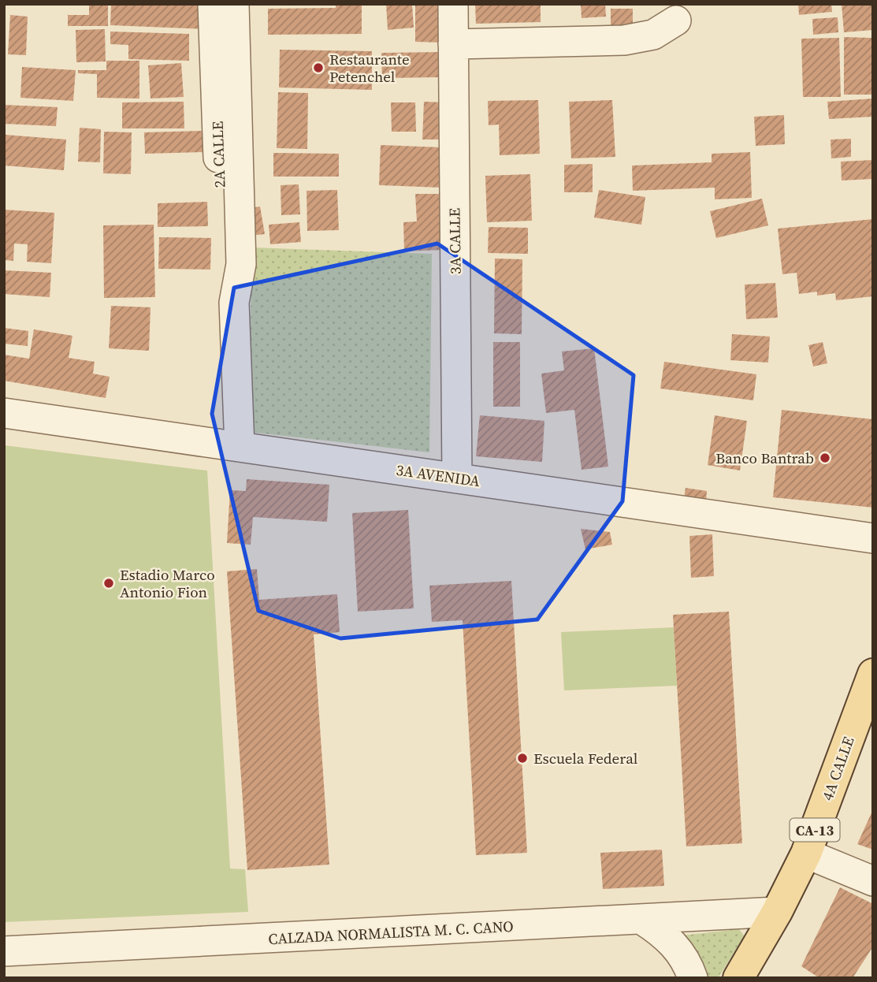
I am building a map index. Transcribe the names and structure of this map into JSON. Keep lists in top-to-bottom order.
{
  "streets": {
    "main road": ["4A CALLE", "CA-13"],
    "street": [
      "2A CALLE",
      "3A CALLE",
      "3A AVENIDA",
      "CALZADA NORMALISTA M. C. CANO"
    ]
  },
  "crossings": [
    ["2A CALLE", "3A AVENIDA"],
    ["3A CALLE", "3A AVENIDA"],
    ["4A CALLE", "CALZADA NORMALISTA M. C. CANO"]
  ],
  "places": [
    "Restaurante Petenchel",
    "Banco Bantrab",
    "Estadio Marco Antonio Fion",
    "Escuela Federal"
  ]
}
